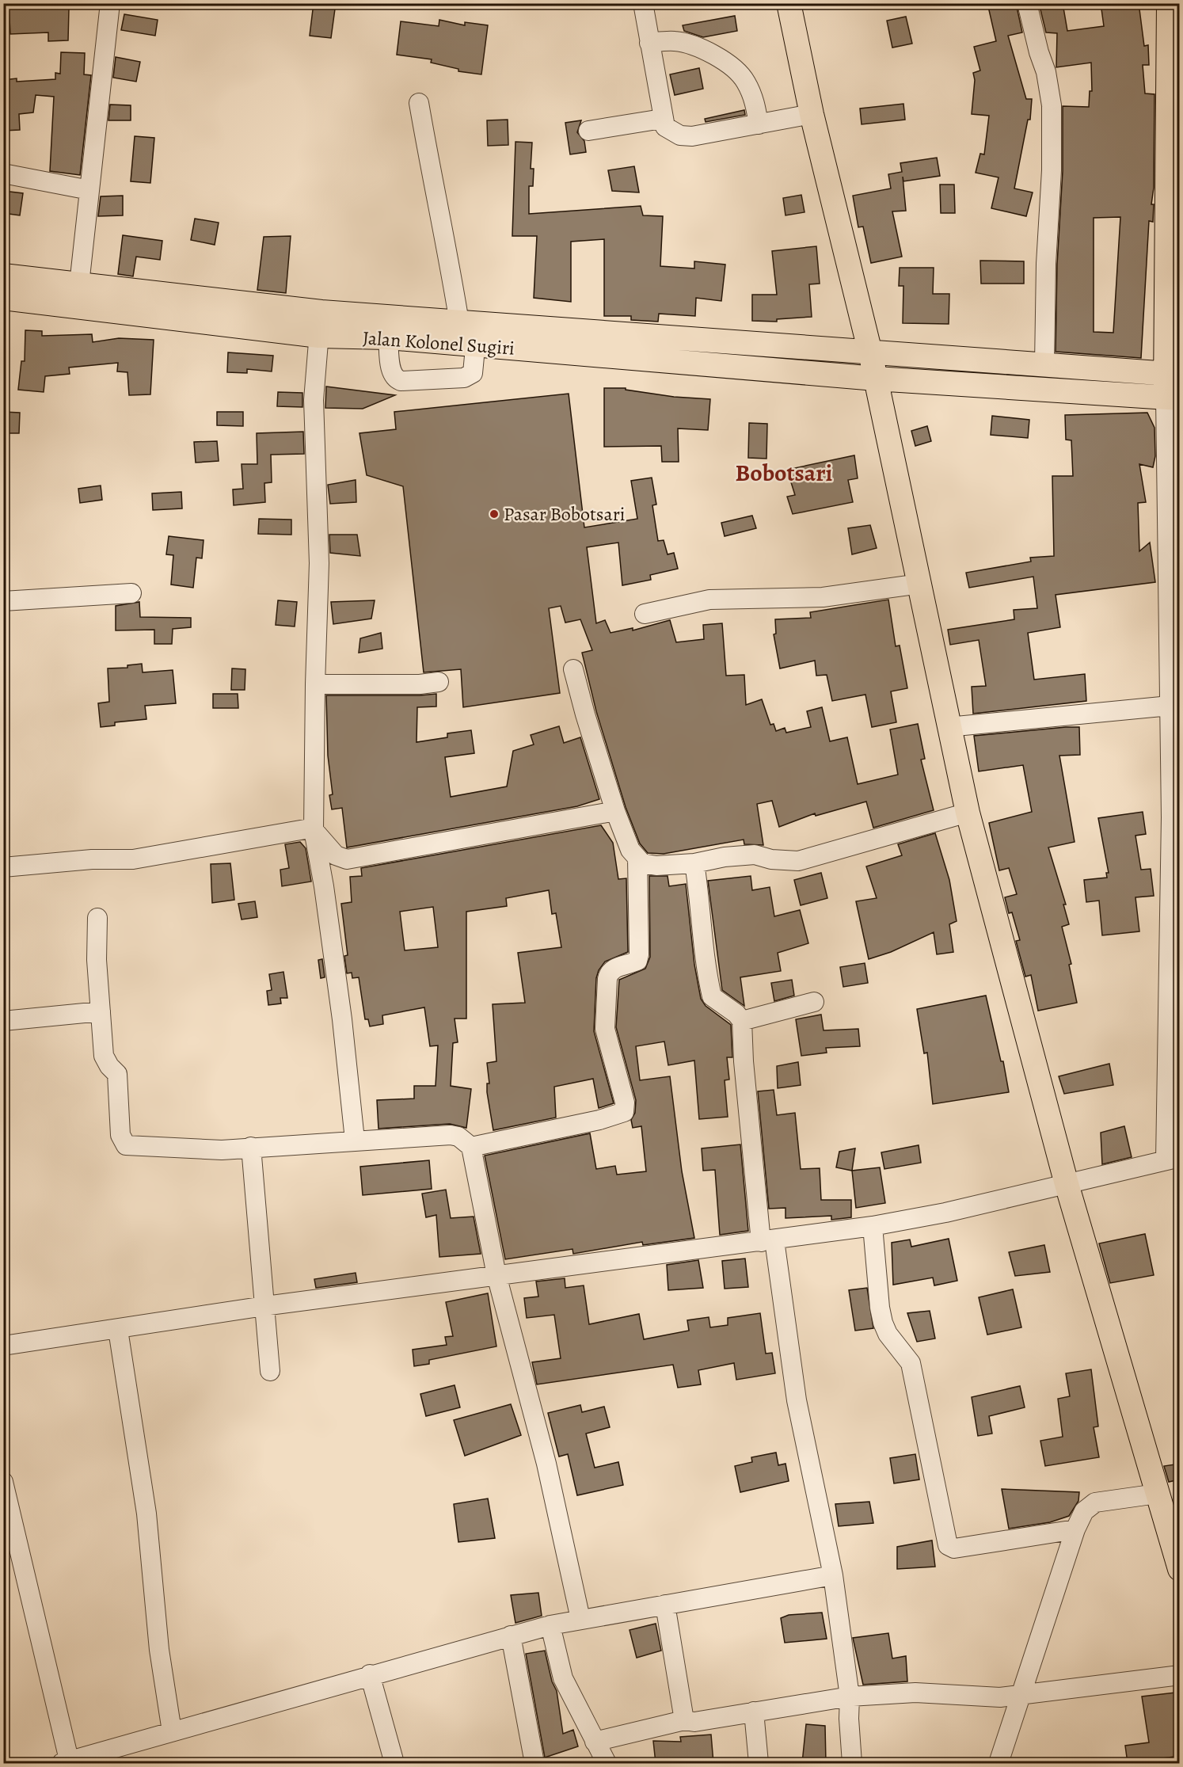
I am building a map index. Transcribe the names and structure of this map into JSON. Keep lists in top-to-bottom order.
{
  "streets": {
    "main road": ["Jalan Kolonel Sugiri"]
  },
  "districts": ["Bobotsari"],
  "places": ["Pasar Bobotsari"]
}
